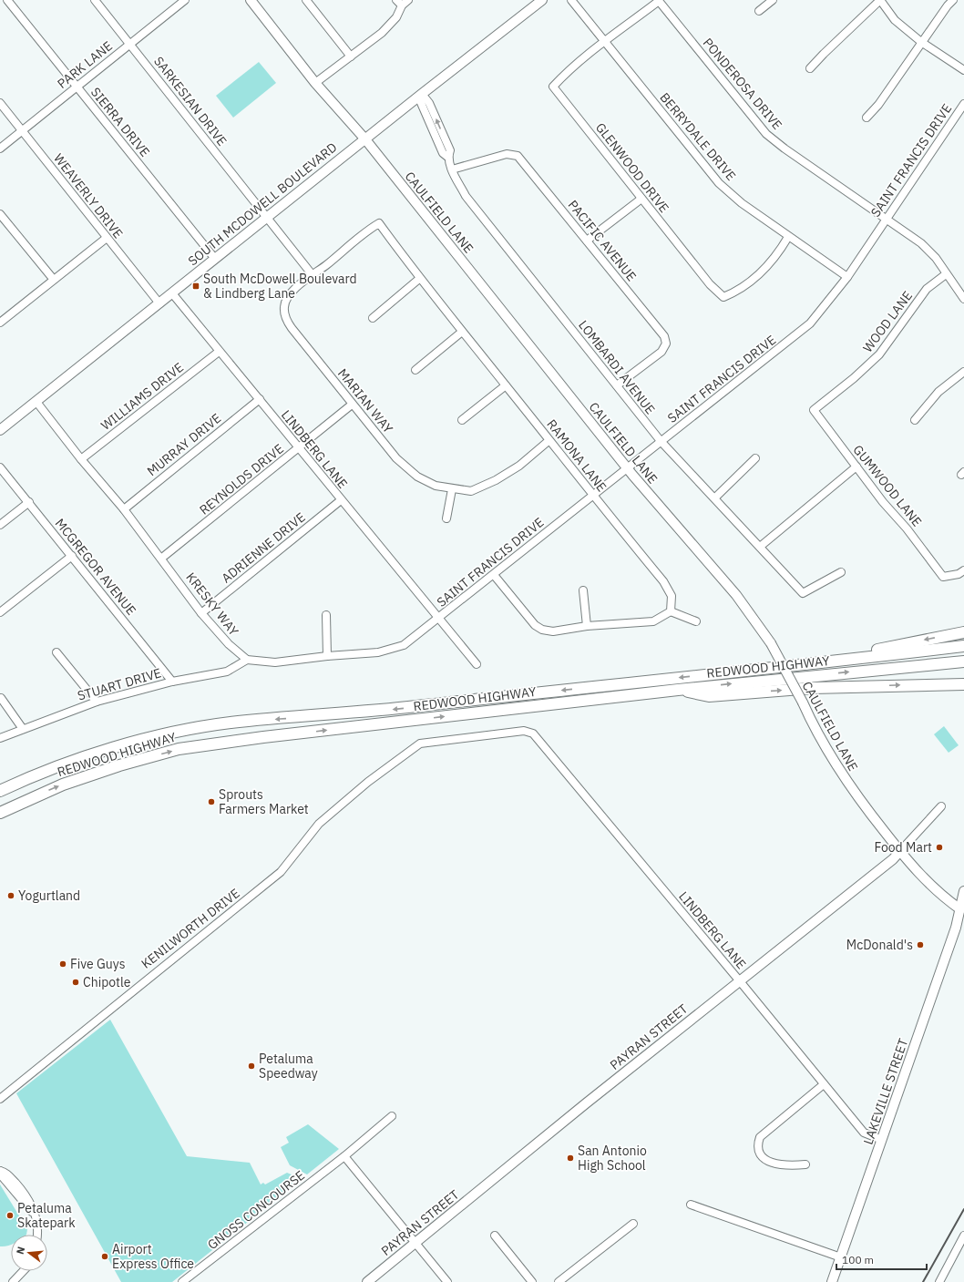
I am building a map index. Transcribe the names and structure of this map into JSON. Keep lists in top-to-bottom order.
{
  "streets": {
    "highway": ["REDWOOD HIGHWAY"],
    "main road": [
      "SOUTH MCDOWELL BOULEVARD",
      "CAULFIELD LANE",
      "PAYRAN STREET",
      "LAKEVILLE STREET"
    ],
    "street": [
      "PARK LANE",
      "PONDEROSA DRIVE",
      "SARKESIAN DRIVE",
      "SIERRA DRIVE",
      "BERRYDALE DRIVE",
      "SAINT FRANCIS DRIVE",
      "GLENWOOD DRIVE",
      "WEAVERLY DRIVE",
      "PACIFIC AVENUE",
      "WOOD LANE",
      "LOMBARDI AVENUE",
      "WILLIAMS DRIVE",
      "MARIAN WAY",
      "MURRAY DRIVE",
      "LINDBERG LANE",
      "RAMONA LANE",
      "REYNOLDS DRIVE",
      "GUMWOOD LANE",
      "ADRIENNE DRIVE",
      "MCGREGOR AVENUE",
      "KRESKY WAY",
      "STUART DRIVE",
      "KENILWORTH DRIVE",
      "GNOSS CONCOURSE"
    ]
  },
  "crossings": [
    ["PARK LANE", "SARKESIAN DRIVE"],
    ["PARK LANE", "SIERRA DRIVE"],
    ["PARK LANE", "WEAVERLY DRIVE"],
    ["PONDEROSA DRIVE", "SAINT FRANCIS DRIVE"],
    ["PONDEROSA DRIVE", "GLENWOOD DRIVE"],
    ["PONDEROSA DRIVE", "WOOD LANE"],
    ["SARKESIAN DRIVE", "SOUTH MCDOWELL BOULEVARD"],
    ["SIERRA DRIVE", "SOUTH MCDOWELL BOULEVARD"],
    ["BERRYDALE DRIVE", "SAINT FRANCIS DRIVE"],
    ["BERRYDALE DRIVE", "GLENWOOD DRIVE"],
    ["SAINT FRANCIS DRIVE", "CAULFIELD LANE"],
    ["SAINT FRANCIS DRIVE", "LOMBARDI AVENUE"],
    ["SAINT FRANCIS DRIVE", "LINDBERG LANE"],
    ["SAINT FRANCIS DRIVE", "RAMONA LANE"],
    ["WEAVERLY DRIVE", "SOUTH MCDOWELL BOULEVARD"],
    ["SOUTH MCDOWELL BOULEVARD", "CAULFIELD LANE"],
    ["SOUTH MCDOWELL BOULEVARD", "LOMBARDI AVENUE"],
    ["SOUTH MCDOWELL BOULEVARD", "LINDBERG LANE"],
    ["SOUTH MCDOWELL BOULEVARD", "KRESKY WAY"],
    ["CAULFIELD LANE", "PAYRAN STREET"],
    ["CAULFIELD LANE", "LAKEVILLE STREET"],
    ["PACIFIC AVENUE", "LOMBARDI AVENUE"],
    ["WOOD LANE", "GUMWOOD LANE"],
    ["WILLIAMS DRIVE", "LINDBERG LANE"],
    ["WILLIAMS DRIVE", "KRESKY WAY"],
    ["MARIAN WAY", "RAMONA LANE"],
    ["MARIAN WAY", "REYNOLDS DRIVE"],
    ["MURRAY DRIVE", "LINDBERG LANE"],
    ["MURRAY DRIVE", "KRESKY WAY"],
    ["LINDBERG LANE", "REYNOLDS DRIVE"],
    ["LINDBERG LANE", "ADRIENNE DRIVE"],
    ["LINDBERG LANE", "KENILWORTH DRIVE"],
    ["LINDBERG LANE", "PAYRAN STREET"],
    ["LINDBERG LANE", "LAKEVILLE STREET"],
    ["REYNOLDS DRIVE", "KRESKY WAY"],
    ["ADRIENNE DRIVE", "KRESKY WAY"],
    ["MCGREGOR AVENUE", "STUART DRIVE"],
    ["KRESKY WAY", "STUART DRIVE"]
  ],
  "places": {
    "transit": ["South McDowell Boulevard & Lindberg Lane"],
    "other": [
      "Sprouts Farmers Market",
      "Food Mart",
      "Yogurtland",
      "McDonald's",
      "Five Guys",
      "Chipotle",
      "Petaluma Speedway",
      "San Antonio High School",
      "Petaluma Skatepark",
      "Airport Express Office"
    ]
  },
  "scale_bar": "100 m",
  "north": "left"
}
